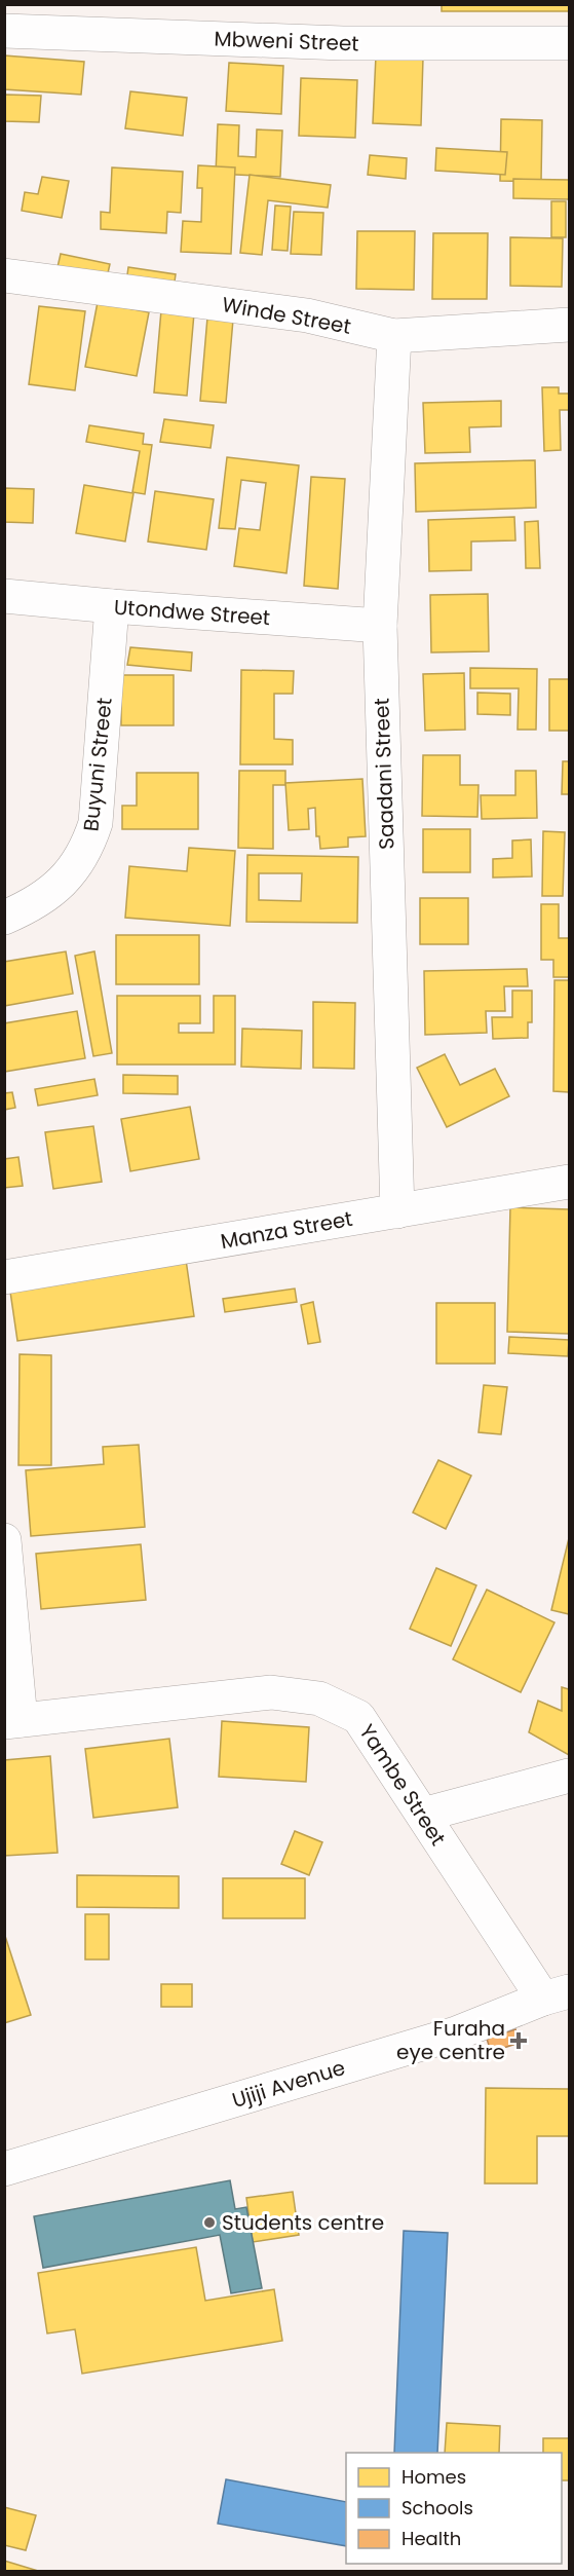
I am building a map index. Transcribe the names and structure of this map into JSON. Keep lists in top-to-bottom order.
{
  "streets": {
    "main road": [
      "Mbweni Street",
      "Winde Street",
      "Utondwe Street",
      "Buyuni Street",
      "Saadani Street",
      "Manza Street",
      "Yambe Street",
      "Ujiji Avenue"
    ]
  },
  "crossings": [
    ["Winde Street", "Saadani Street"],
    ["Utondwe Street", "Buyuni Street"],
    ["Utondwe Street", "Saadani Street"],
    ["Saadani Street", "Manza Street"],
    ["Yambe Street", "Ujiji Avenue"]
  ],
  "places": {
    "health": ["Furaha eye centre"],
    "other": ["Students centre"]
  },
  "legend": ["Homes", "Schools", "Health"]
}
